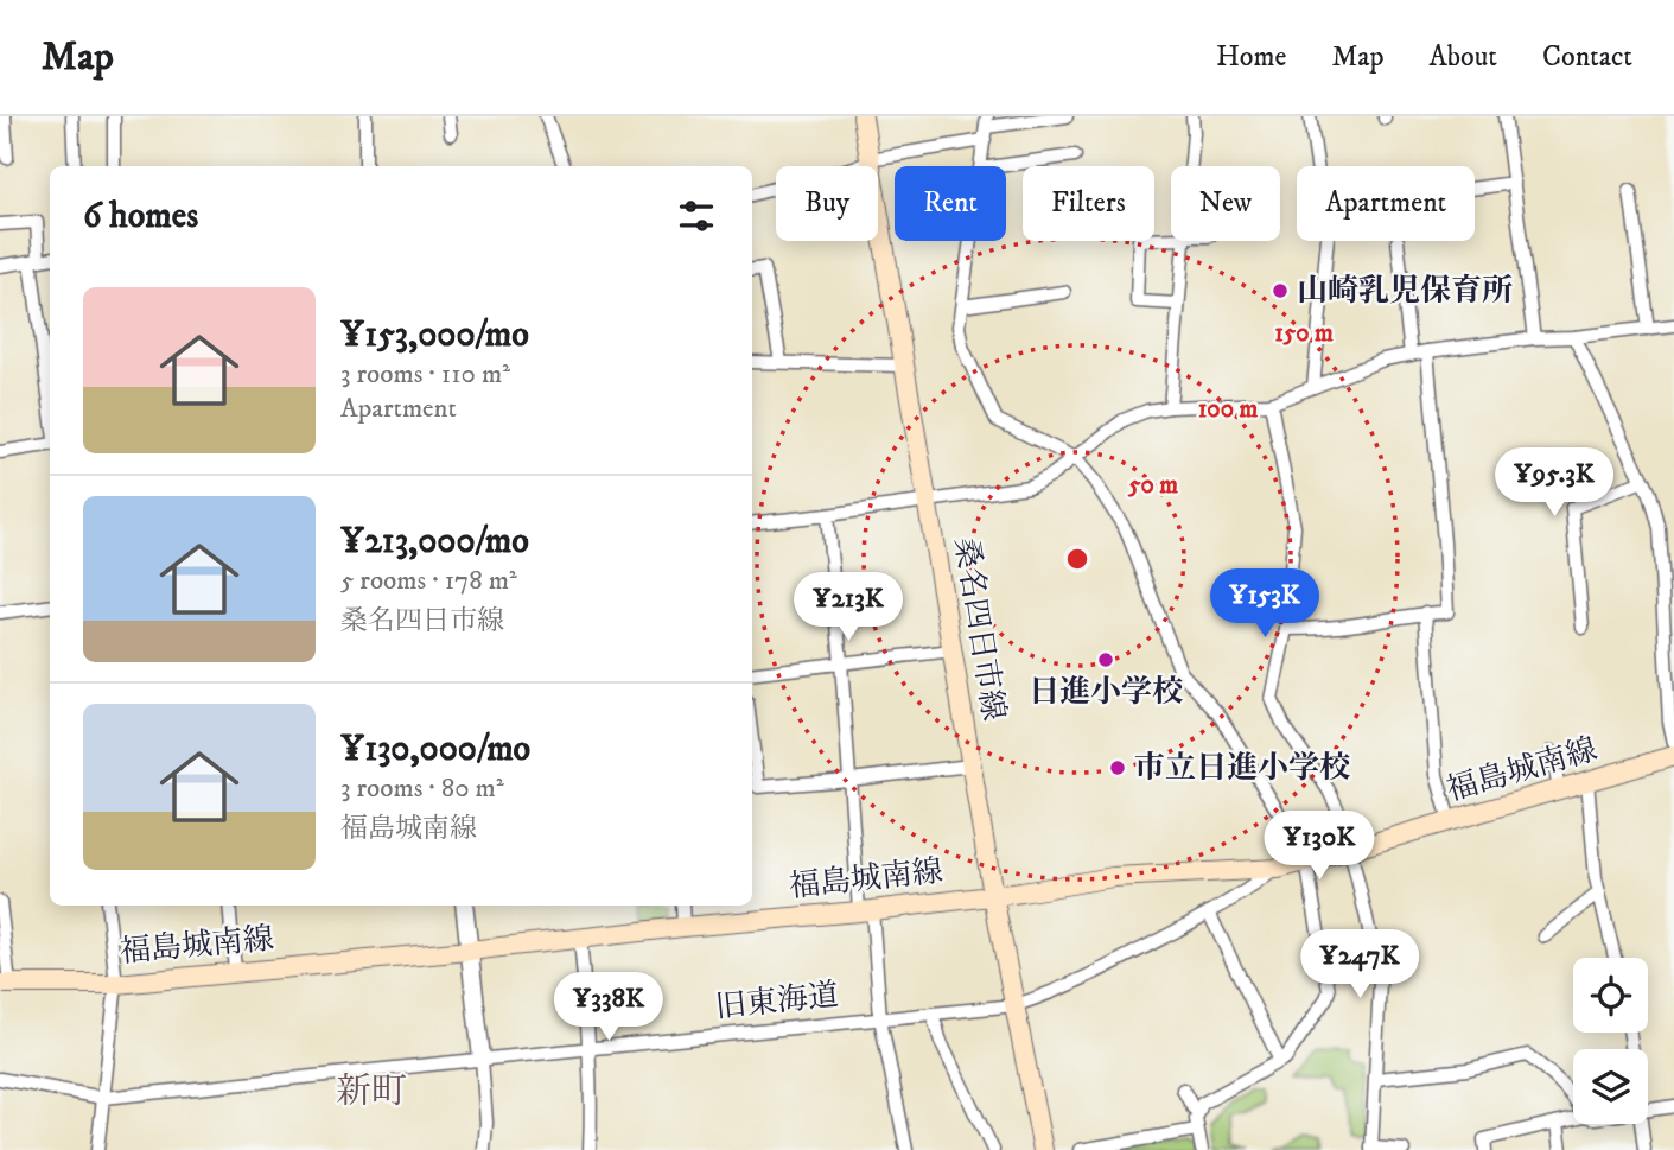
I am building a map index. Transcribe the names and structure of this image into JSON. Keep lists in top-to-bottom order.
{
  "streets": {
    "main road": ["桑名四日市線", "福島城南線"],
    "street": ["旧東海道"]
  },
  "crossings": [
    ["桑名四日市線", "福島城南線"],
    ["桑名四日市線", "旧東海道"],
    ["福島城南線", "旧東海道"]
  ],
  "districts": ["新町"],
  "places": ["山崎乳児保育所", "日進小学校", "市立日進小学校"],
  "page": {
    "header": "Map",
    "nav": [
      "Home",
      "Map",
      "About",
      "Contact"
    ],
    "chip": [
      "Buy",
      "Rent",
      "Filters",
      "New",
      "Apartment"
    ],
    "heading": "6 homes",
    "list": [
      {
        "name": "¥153,000/mo",
        "note": "3 rooms · 110 m² · Apartment"
      },
      {
        "name": "¥213,000/mo",
        "note": "5 rooms · 178 m² · 桑名四日市線"
      },
      {
        "name": "¥130,000/mo",
        "note": "3 rooms · 80 m² · 福島城南線"
      }
    ],
    "price": [
      "¥95.3K",
      "¥153K",
      "¥213K",
      "¥130K",
      "¥247K",
      "¥338K"
    ]
  },
  "rings": ["150 m", "100 m", "50 m"]
}
